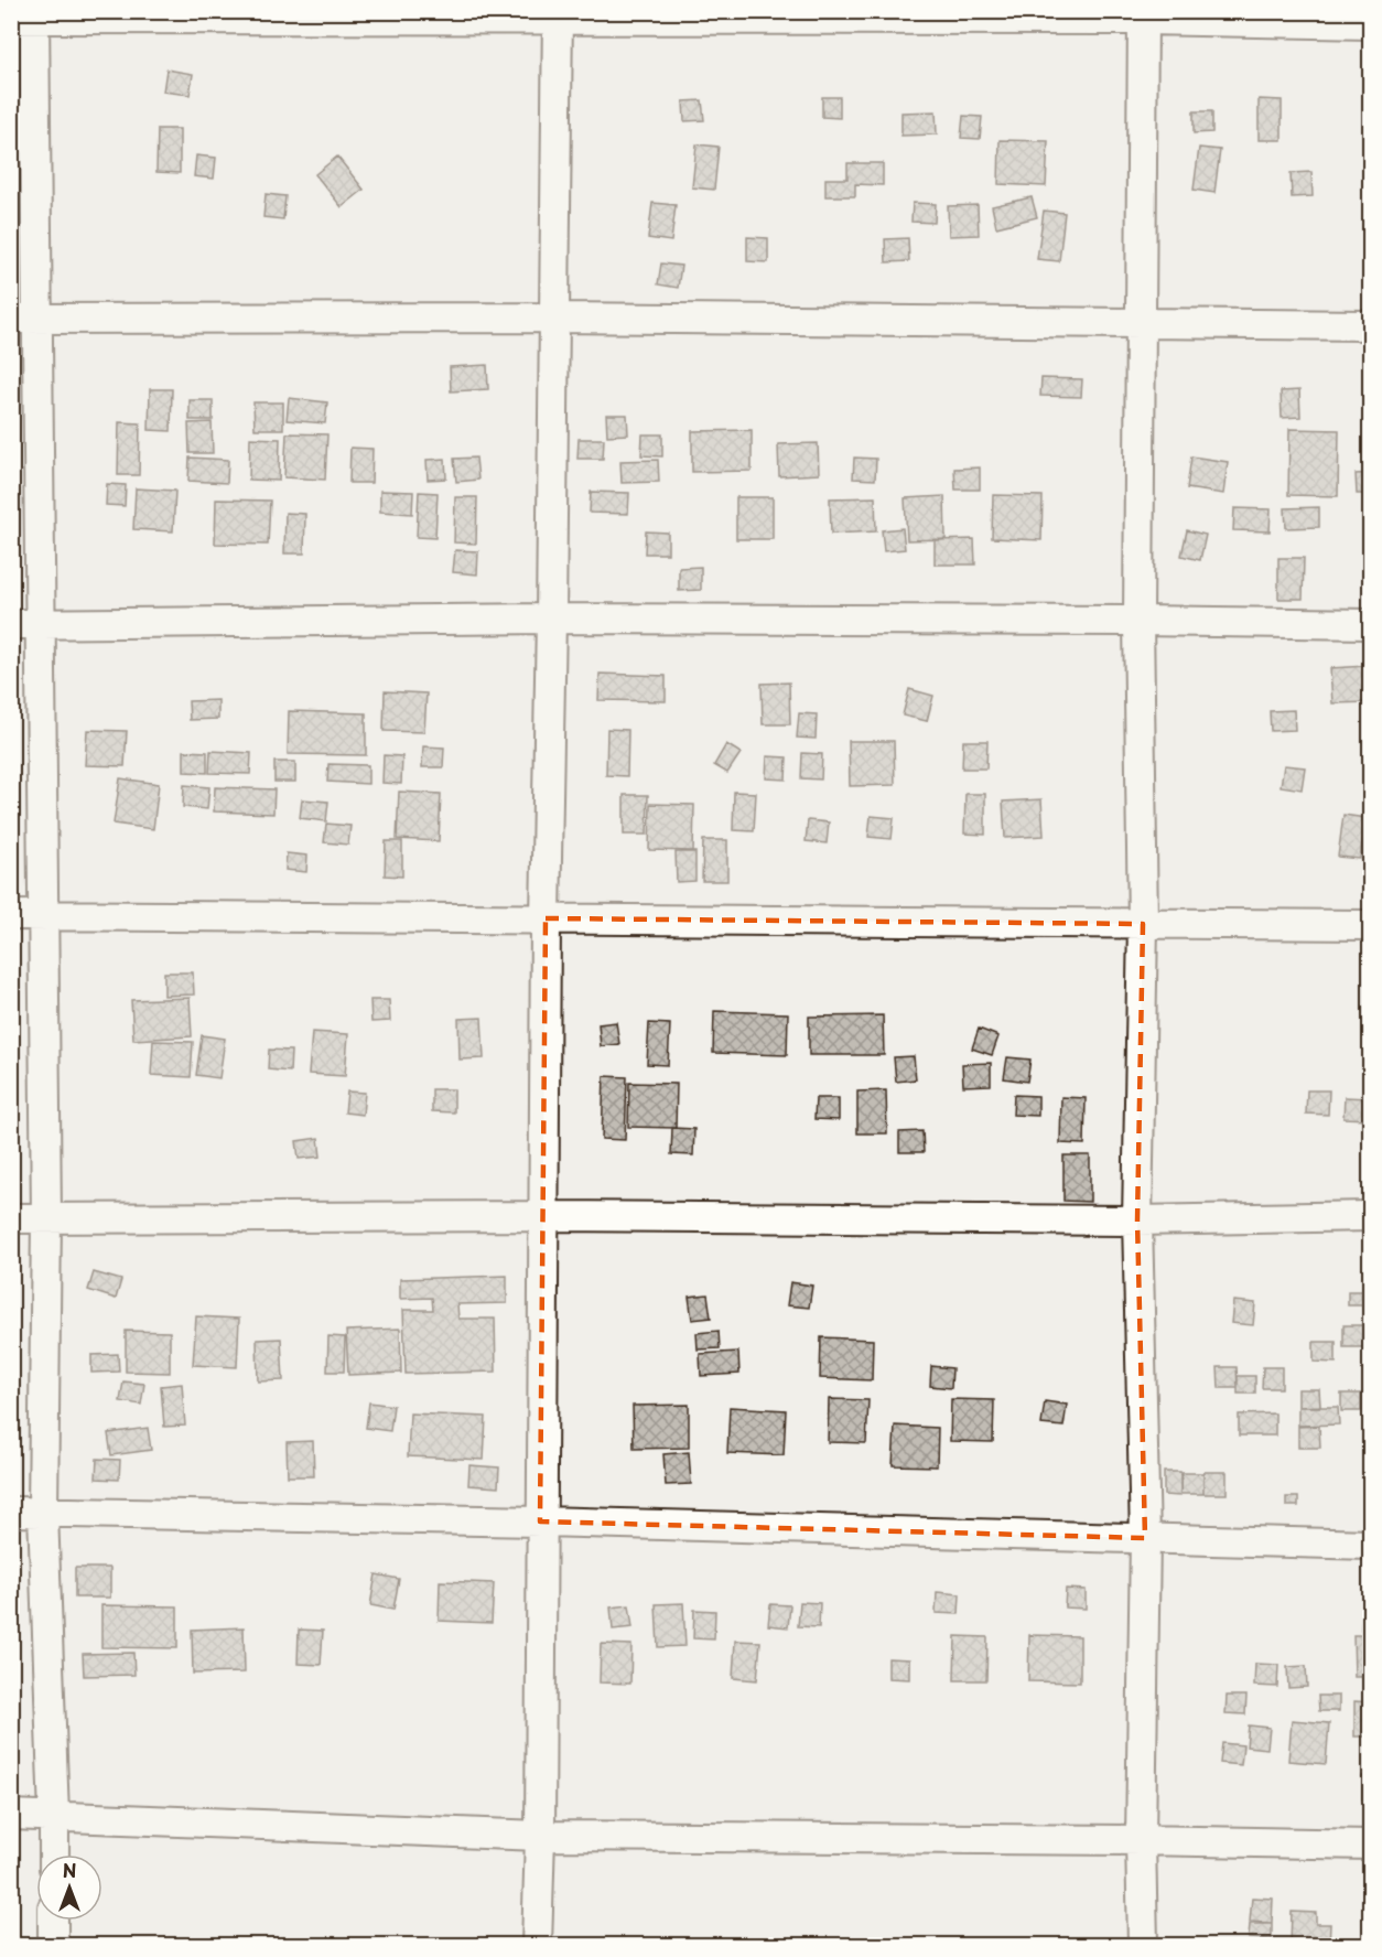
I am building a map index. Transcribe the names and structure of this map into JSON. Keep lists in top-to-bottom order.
{
  "north": "top"
}
